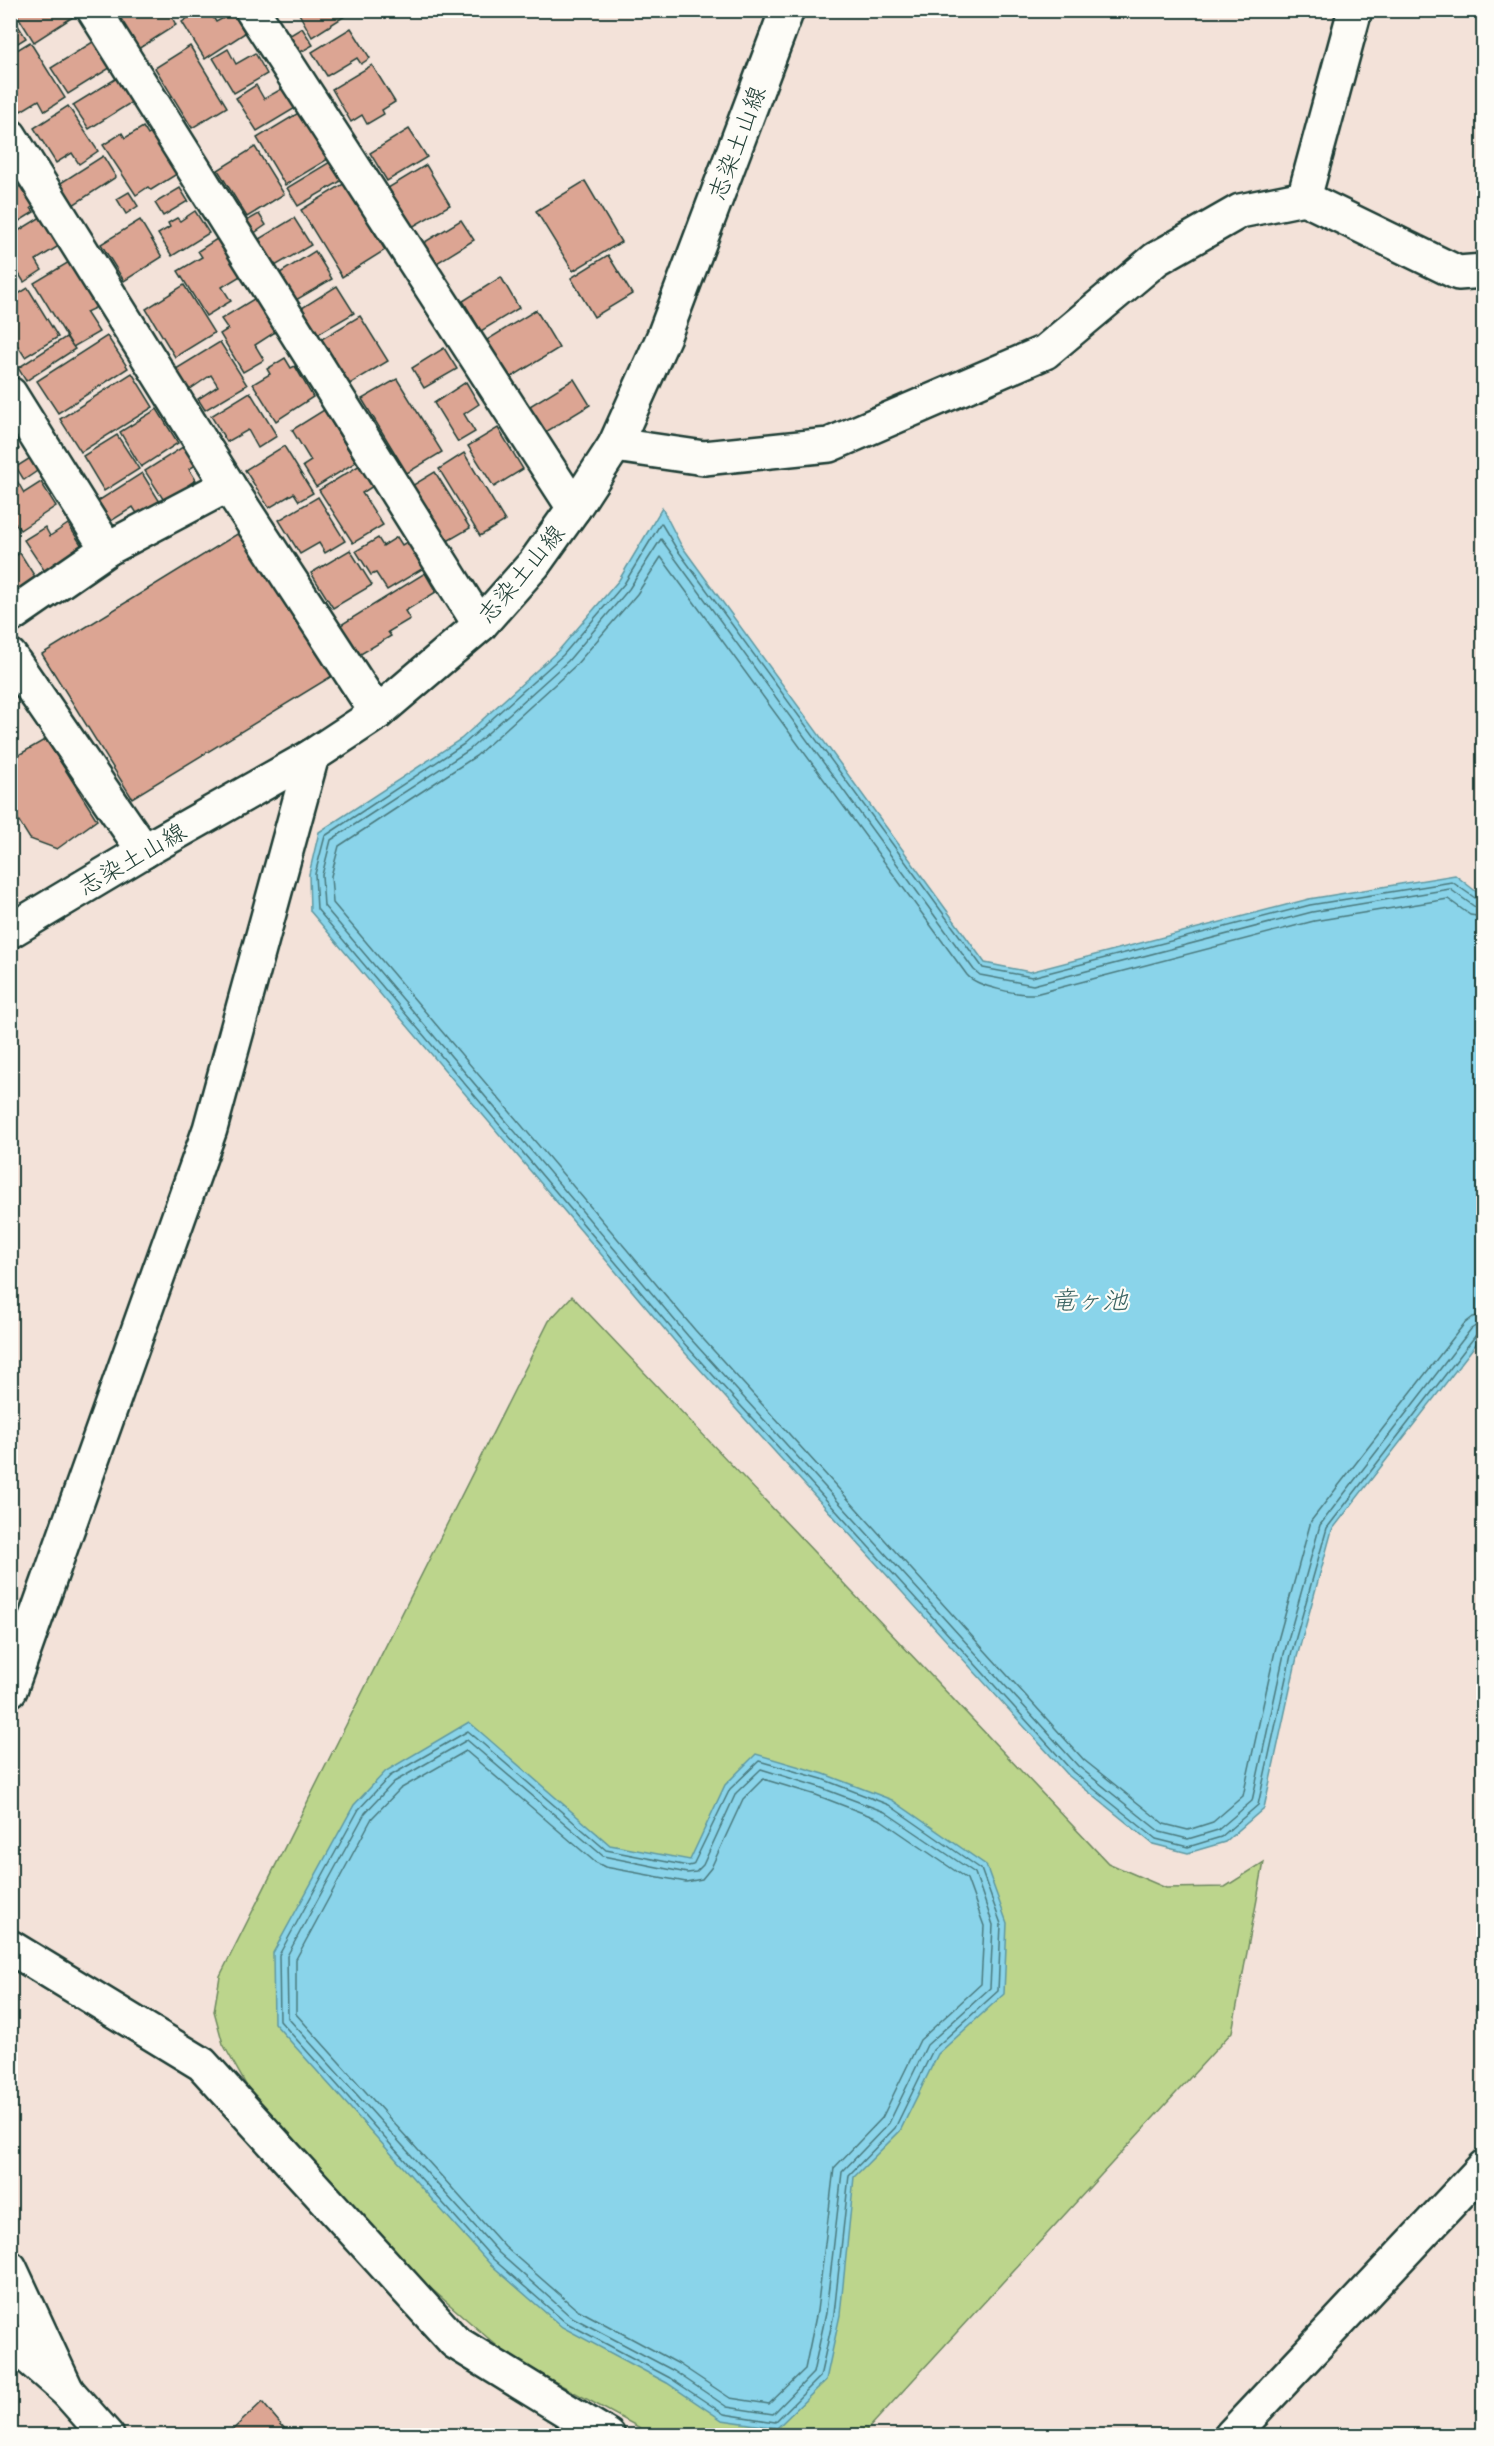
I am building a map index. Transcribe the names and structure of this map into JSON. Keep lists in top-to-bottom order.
{
  "streets": {
    "main road": ["志染土山線"]
  },
  "water": ["竜ヶ池"]
}
